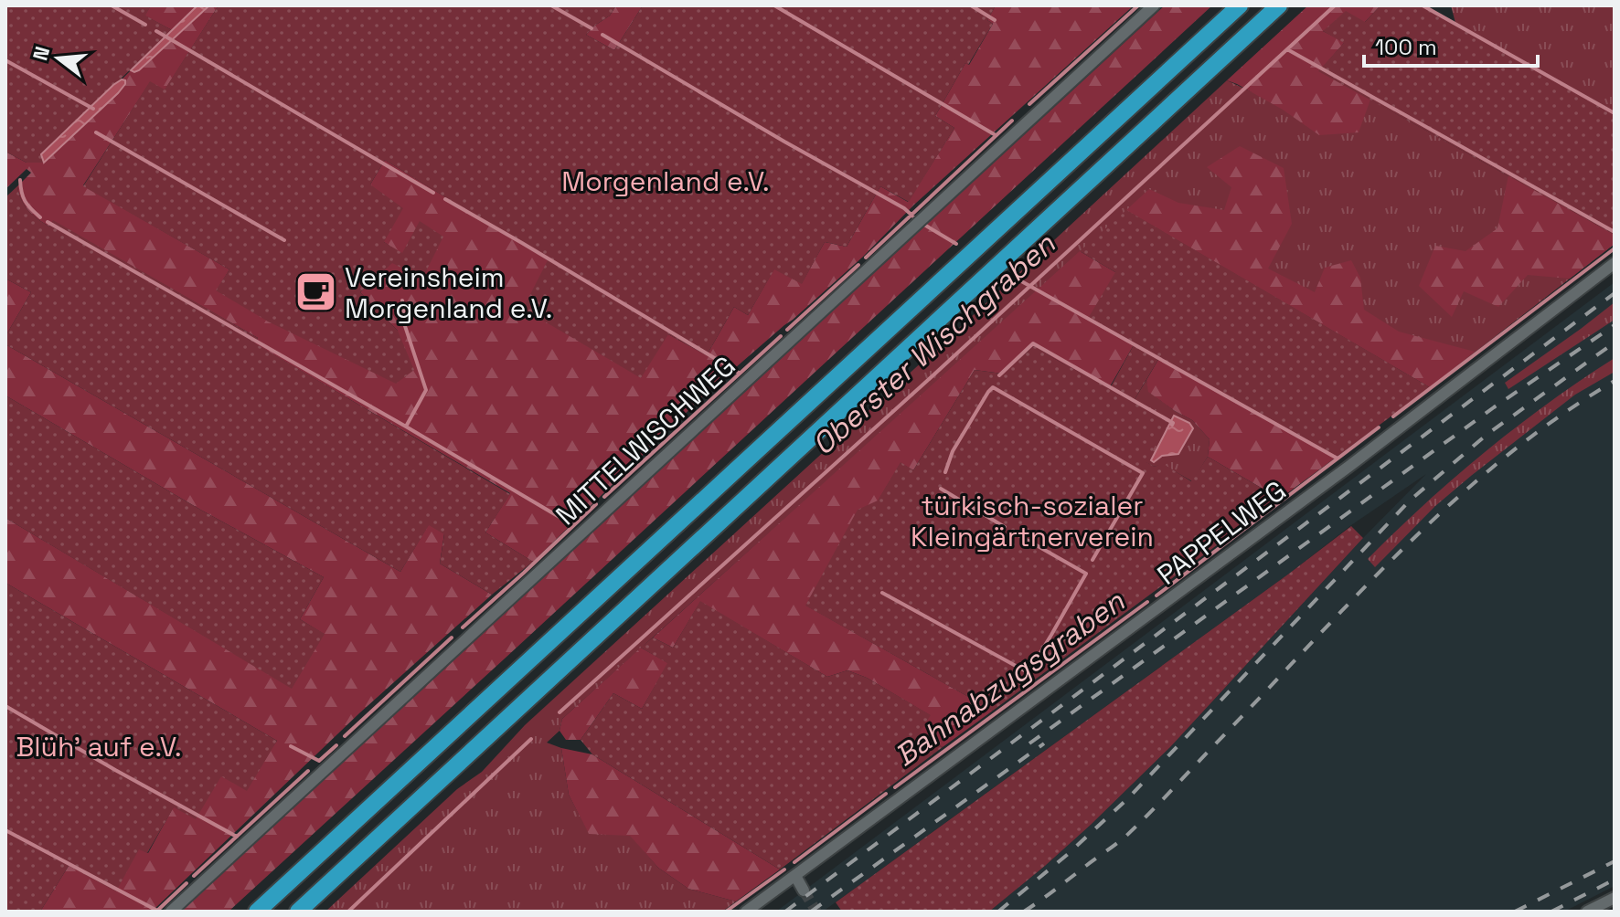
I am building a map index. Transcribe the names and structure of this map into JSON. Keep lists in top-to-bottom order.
{
  "streets": {
    "street": ["MITTELWISCHWEG", "PAPPELWEG"]
  },
  "water": ["Oberster Wischgraben", "Bahnabzugsgraben"],
  "parks": ["Morgenland e.V.", "türkisch-sozialer Kleingärtnerverein", "Blüh' auf e.V."],
  "places": {
    "cafe": ["Vereinsheim Morgenland e.V."]
  },
  "scale_bar": "100 m",
  "north": "left"
}
